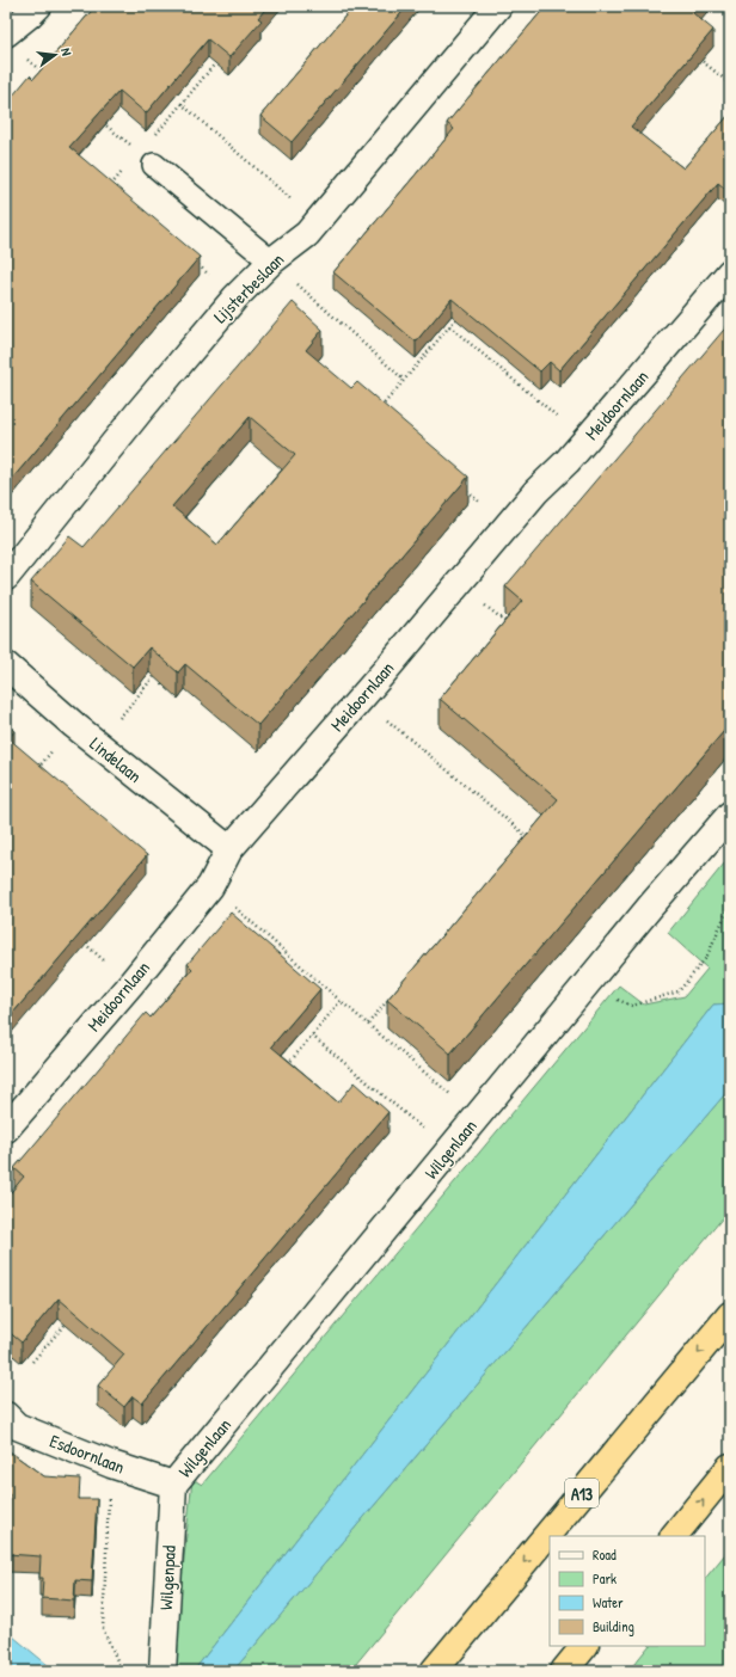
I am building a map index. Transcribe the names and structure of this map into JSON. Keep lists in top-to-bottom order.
{
  "streets": {
    "highway": ["A13"],
    "street": [
      "Lijsterbeslaan",
      "Meidoornlaan",
      "Lindelaan",
      "Wilgenlaan",
      "Esdoornlaan",
      "Wilgenpad"
    ]
  },
  "crossings": [
    ["Meidoornlaan", "Lindelaan"],
    ["Wilgenlaan", "Esdoornlaan"],
    ["Wilgenlaan", "Wilgenpad"],
    ["Esdoornlaan", "Wilgenpad"]
  ],
  "legend": [
    "Road",
    "Park",
    "Water",
    "Building"
  ],
  "north": "right"
}
